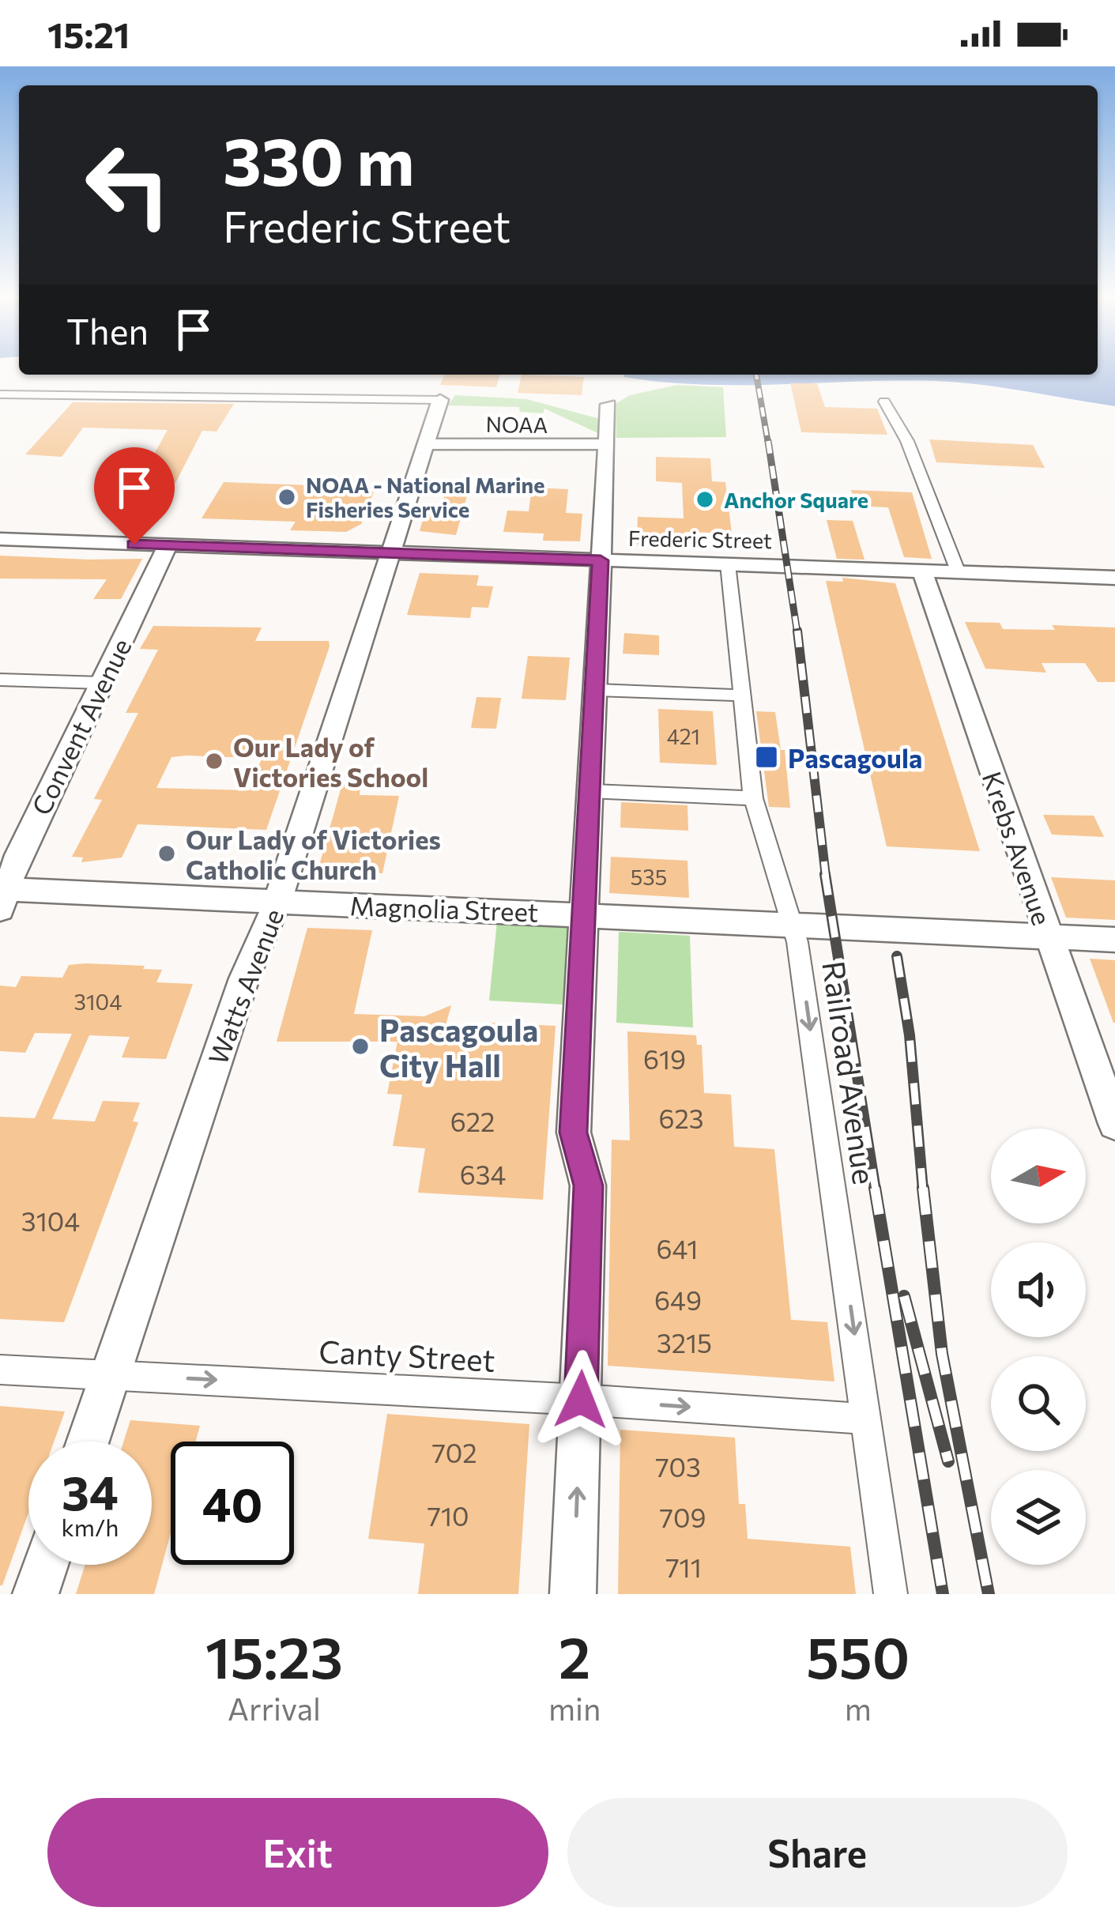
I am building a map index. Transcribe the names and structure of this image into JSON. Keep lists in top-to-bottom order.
{
  "streets": {
    "street": [
      "NOAA",
      "Frederic Street",
      "Convent Avenue",
      "Krebs Avenue",
      "Magnolia Street",
      "Watts Avenue",
      "Railroad Avenue",
      "Canty Street"
    ]
  },
  "crossings": [
    ["NOAA", "Watts Avenue"],
    ["Frederic Street", "Convent Avenue"],
    ["Frederic Street", "Krebs Avenue"],
    ["Frederic Street", "Watts Avenue"],
    ["Frederic Street", "Railroad Avenue"],
    ["Convent Avenue", "Magnolia Street"],
    ["Krebs Avenue", "Magnolia Street"],
    ["Magnolia Street", "Watts Avenue"],
    ["Magnolia Street", "Railroad Avenue"],
    ["Watts Avenue", "Canty Street"],
    ["Railroad Avenue", "Canty Street"]
  ],
  "one_way": ["Railroad Avenue", "Canty Street"],
  "places": {
    "other": [
      "NOAA - National Marine Fisheries Service",
      "Anchor Square",
      "Our Lady of Victories School",
      "Our Lady of Victories Catholic Church",
      "Pascagoula City Hall"
    ],
    "transit": ["Pascagoula"]
  },
  "house_numbers": [
    "421",
    "535",
    "3104",
    "619",
    "623",
    "622",
    "634",
    "3104",
    "641",
    "649",
    "3215",
    "702",
    "703",
    "710",
    "709",
    "711"
  ],
  "north": "right",
  "page": {
    "status": "15:21",
    "turn": ["330 m", "Frederic Street"],
    "then": "Then",
    "speed": "34 km/h",
    "limit": "40",
    "eta": [
      "15:23",
      "Arrival",
      "2",
      "min",
      "550",
      "m"
    ],
    "buttons": ["Exit", "Share"]
  }
}
